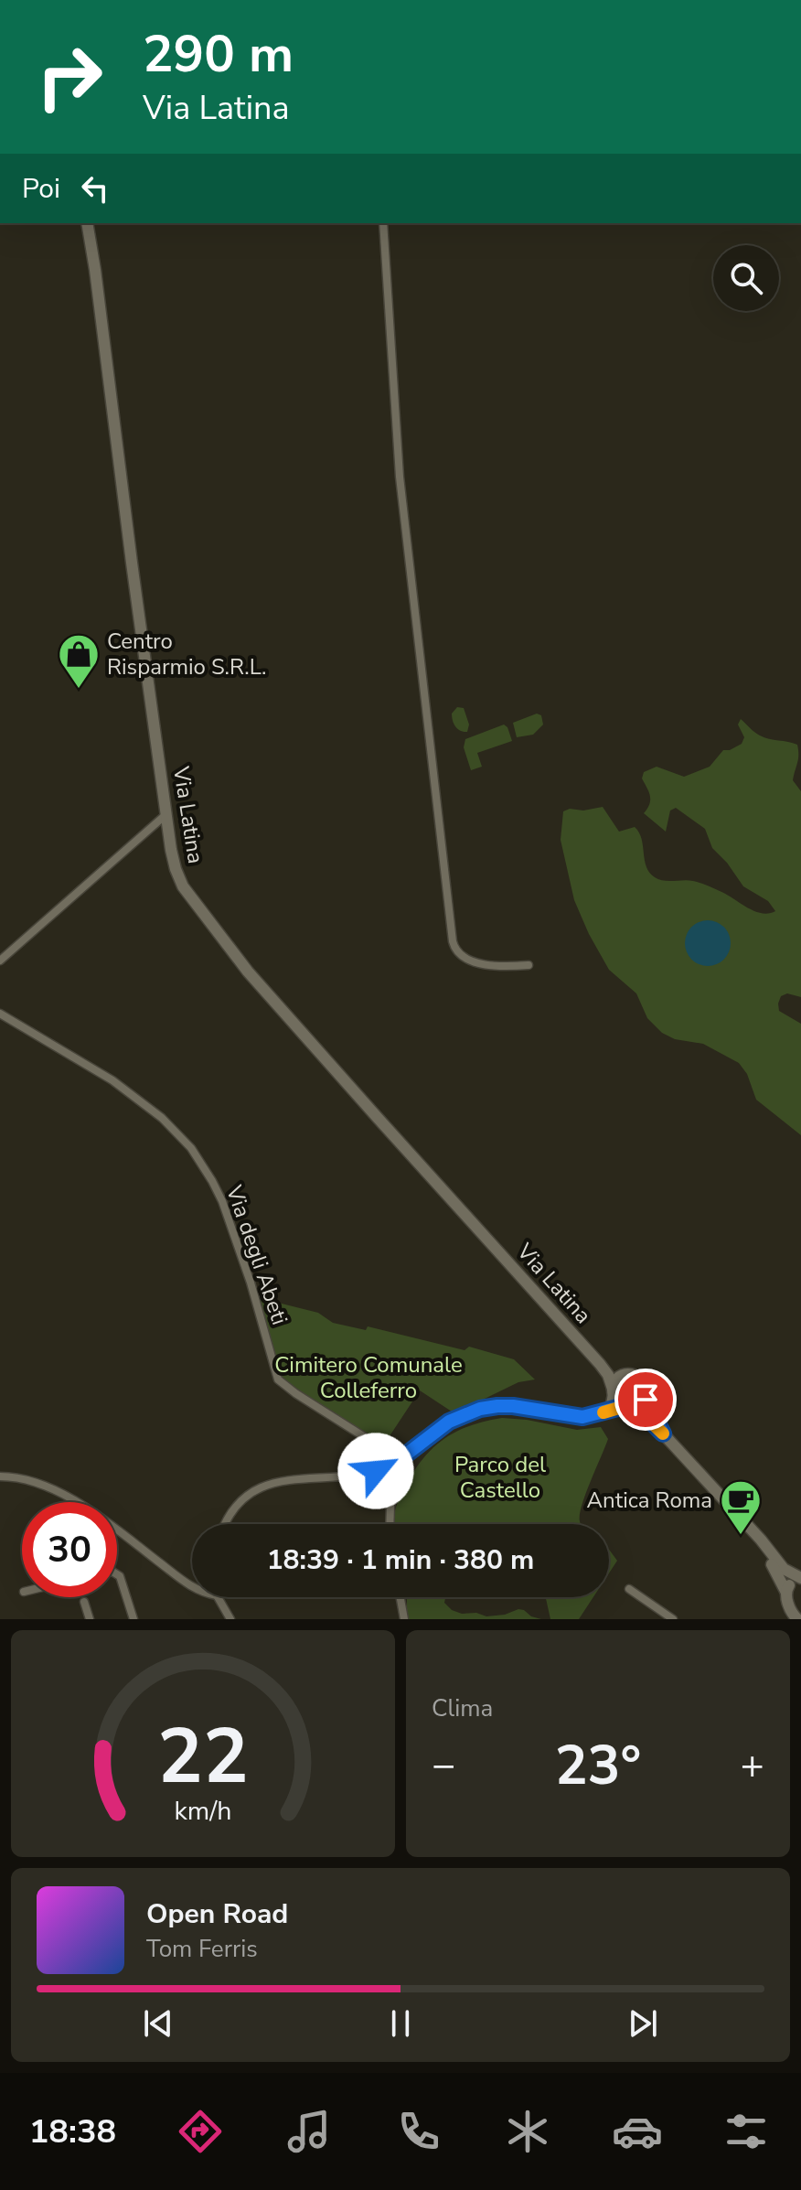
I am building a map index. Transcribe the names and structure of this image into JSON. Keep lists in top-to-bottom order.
{
  "streets": {
    "main road": ["Via Latina"],
    "street": ["Via degli Abeti"]
  },
  "parks": ["Cimitero Comunale Colleferro", "Parco del Castello"],
  "places": {
    "shop": ["Centro Risparmio S.R.L."],
    "cafe": ["Antica Roma"]
  },
  "page": {
    "turn": ["290 m", "Via Latina"],
    "then": "Poi",
    "limit": "30",
    "trip": "18:39 · 1 min · 380 m",
    "tile": "Clima",
    "heat": ["−", "23°", "+"],
    "song": ["Open Road", "Tom Ferris"],
    "tabs": "18:38",
    "gauge": ["22", "km/h"]
  }
}
